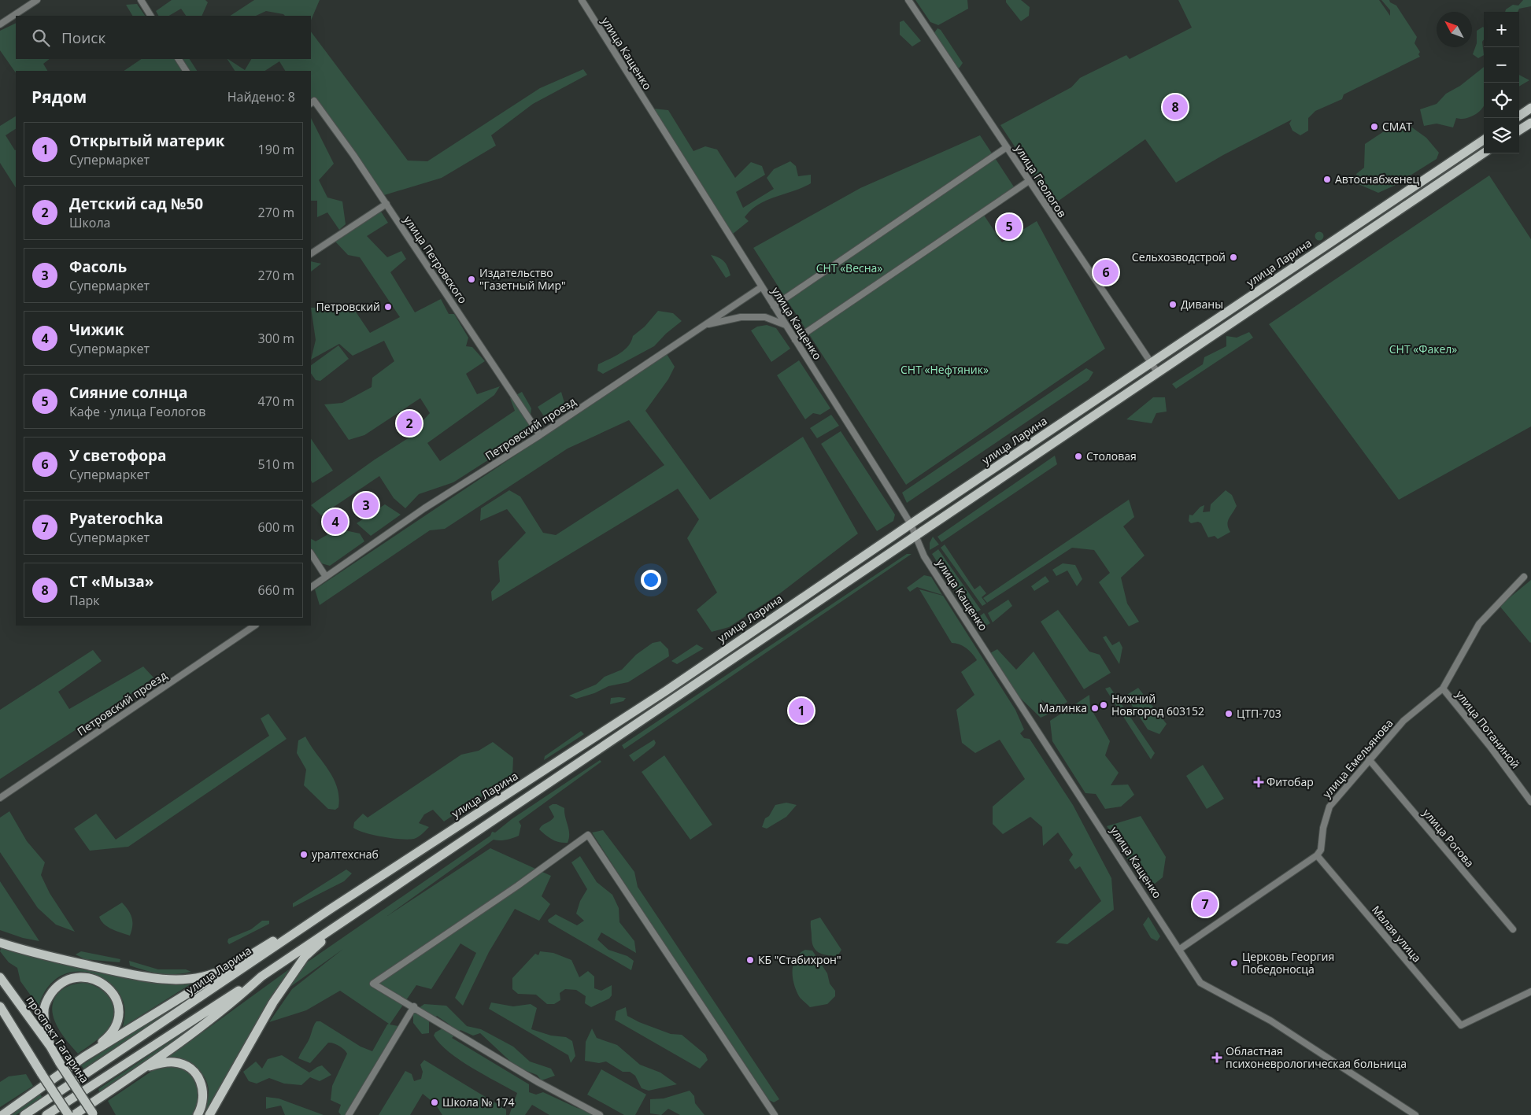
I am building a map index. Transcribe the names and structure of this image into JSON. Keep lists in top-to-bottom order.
{
  "streets": {
    "main road": ["улица Ларина", "проспект Гагарина"],
    "street": [
      "улица Кащенко",
      "улица Геологов",
      "улица Петровского",
      "Петровский проезд",
      "улица Потаниной",
      "улица Емельянова",
      "улица Рогова",
      "Малая улица"
    ]
  },
  "crossings": [
    ["улица Кащенко", "улица Ларина"],
    ["улица Кащенко", "Петровский проезд"],
    ["улица Геологов", "улица Ларина"],
    ["улица Петровского", "Петровский проезд"],
    ["улица Потаниной", "улица Емельянова"],
    ["улица Емельянова", "улица Рогова"],
    ["улица Емельянова", "Малая улица"]
  ],
  "parks": ["СНТ «Весна»", "СНТ «Факел»", "СНТ «Нефтяник»"],
  "places": {
    "other": [
      "СМАТ",
      "Автоснабженец",
      "Сельхозводстрой",
      "Издательство \"Газетный Мир\"",
      "Диваны",
      "Петровский",
      "Столовая",
      "Нижний Новгород 603152",
      "Малинка",
      "ЦТП-703",
      "уралтехснаб",
      "КБ \"Стабихрон\"",
      "Церковь Георгия Победоносца",
      "Школа № 174"
    ],
    "health": ["Фитобар", "Областная психоневрологическая больница"]
  },
  "north": "top left",
  "page": {
    "map_buttons": ["+", "−"],
    "search": "Поиск",
    "heading": ["Рядом", "Найдено: 8"],
    "pins": [
      "8",
      "5",
      "6",
      "2",
      "3",
      "4",
      "1",
      "7"
    ],
    "list": [
      {
        "mark": "1",
        "name": "Открытый материк",
        "note": "Супермаркет",
        "value": "190 m"
      },
      {
        "mark": "2",
        "name": "Детский сад №50",
        "note": "Школа",
        "value": "270 m"
      },
      {
        "mark": "3",
        "name": "Фасоль",
        "note": "Супермаркет",
        "value": "270 m"
      },
      {
        "mark": "4",
        "name": "Чижик",
        "note": "Супермаркет",
        "value": "300 m"
      },
      {
        "mark": "5",
        "name": "Сияние солнца",
        "note": "Кафе · улица Геологов",
        "value": "470 m"
      },
      {
        "mark": "6",
        "name": "У светофора",
        "note": "Супермаркет",
        "value": "510 m"
      },
      {
        "mark": "7",
        "name": "Pyaterochka",
        "note": "Супермаркет",
        "value": "600 m"
      },
      {
        "mark": "8",
        "name": "СТ «Мыза»",
        "note": "Парк",
        "value": "660 m"
      }
    ]
  }
}
